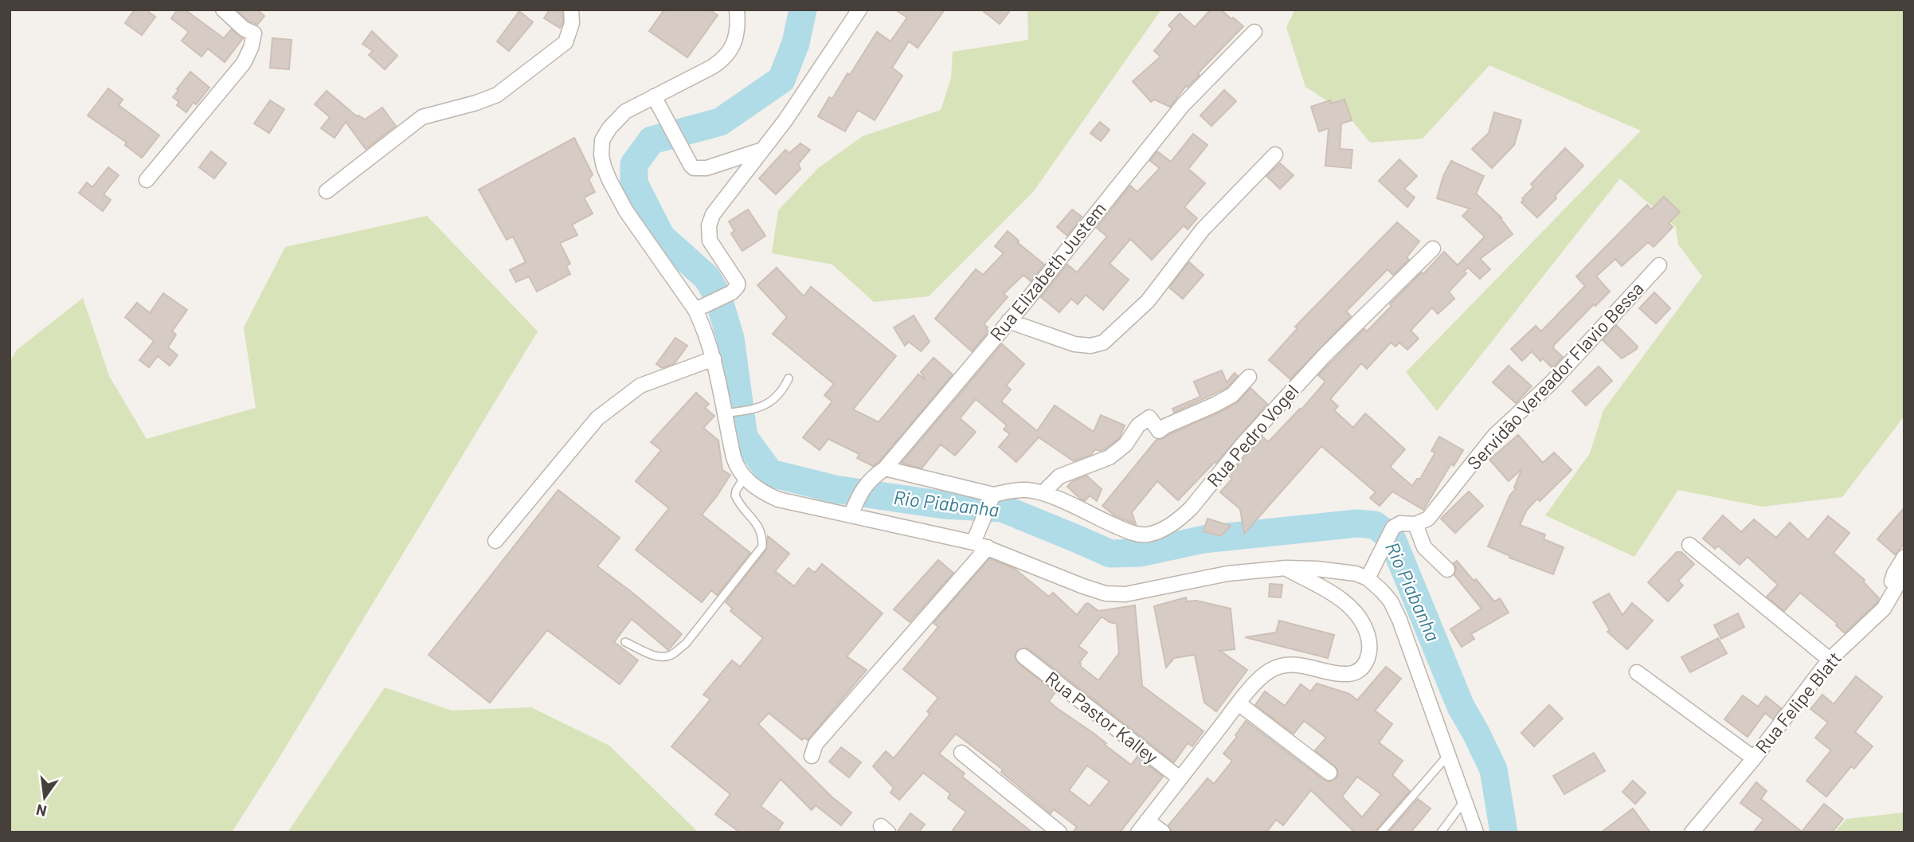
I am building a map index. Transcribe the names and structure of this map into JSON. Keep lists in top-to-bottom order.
{
  "streets": {
    "street": [
      "Rua Elizabeth Justem",
      "Servidão Vereador Flavio Bessa",
      "Rua Pedro Vogel",
      "Rua Felipe Blatt",
      "Rua Pastor Kalley"
    ]
  },
  "crossings": [
    ["Rua Elizabeth Justem", "Rua Pedro Vogel"]
  ],
  "water": ["Rio Piabanha"],
  "north": "bottom"
}
